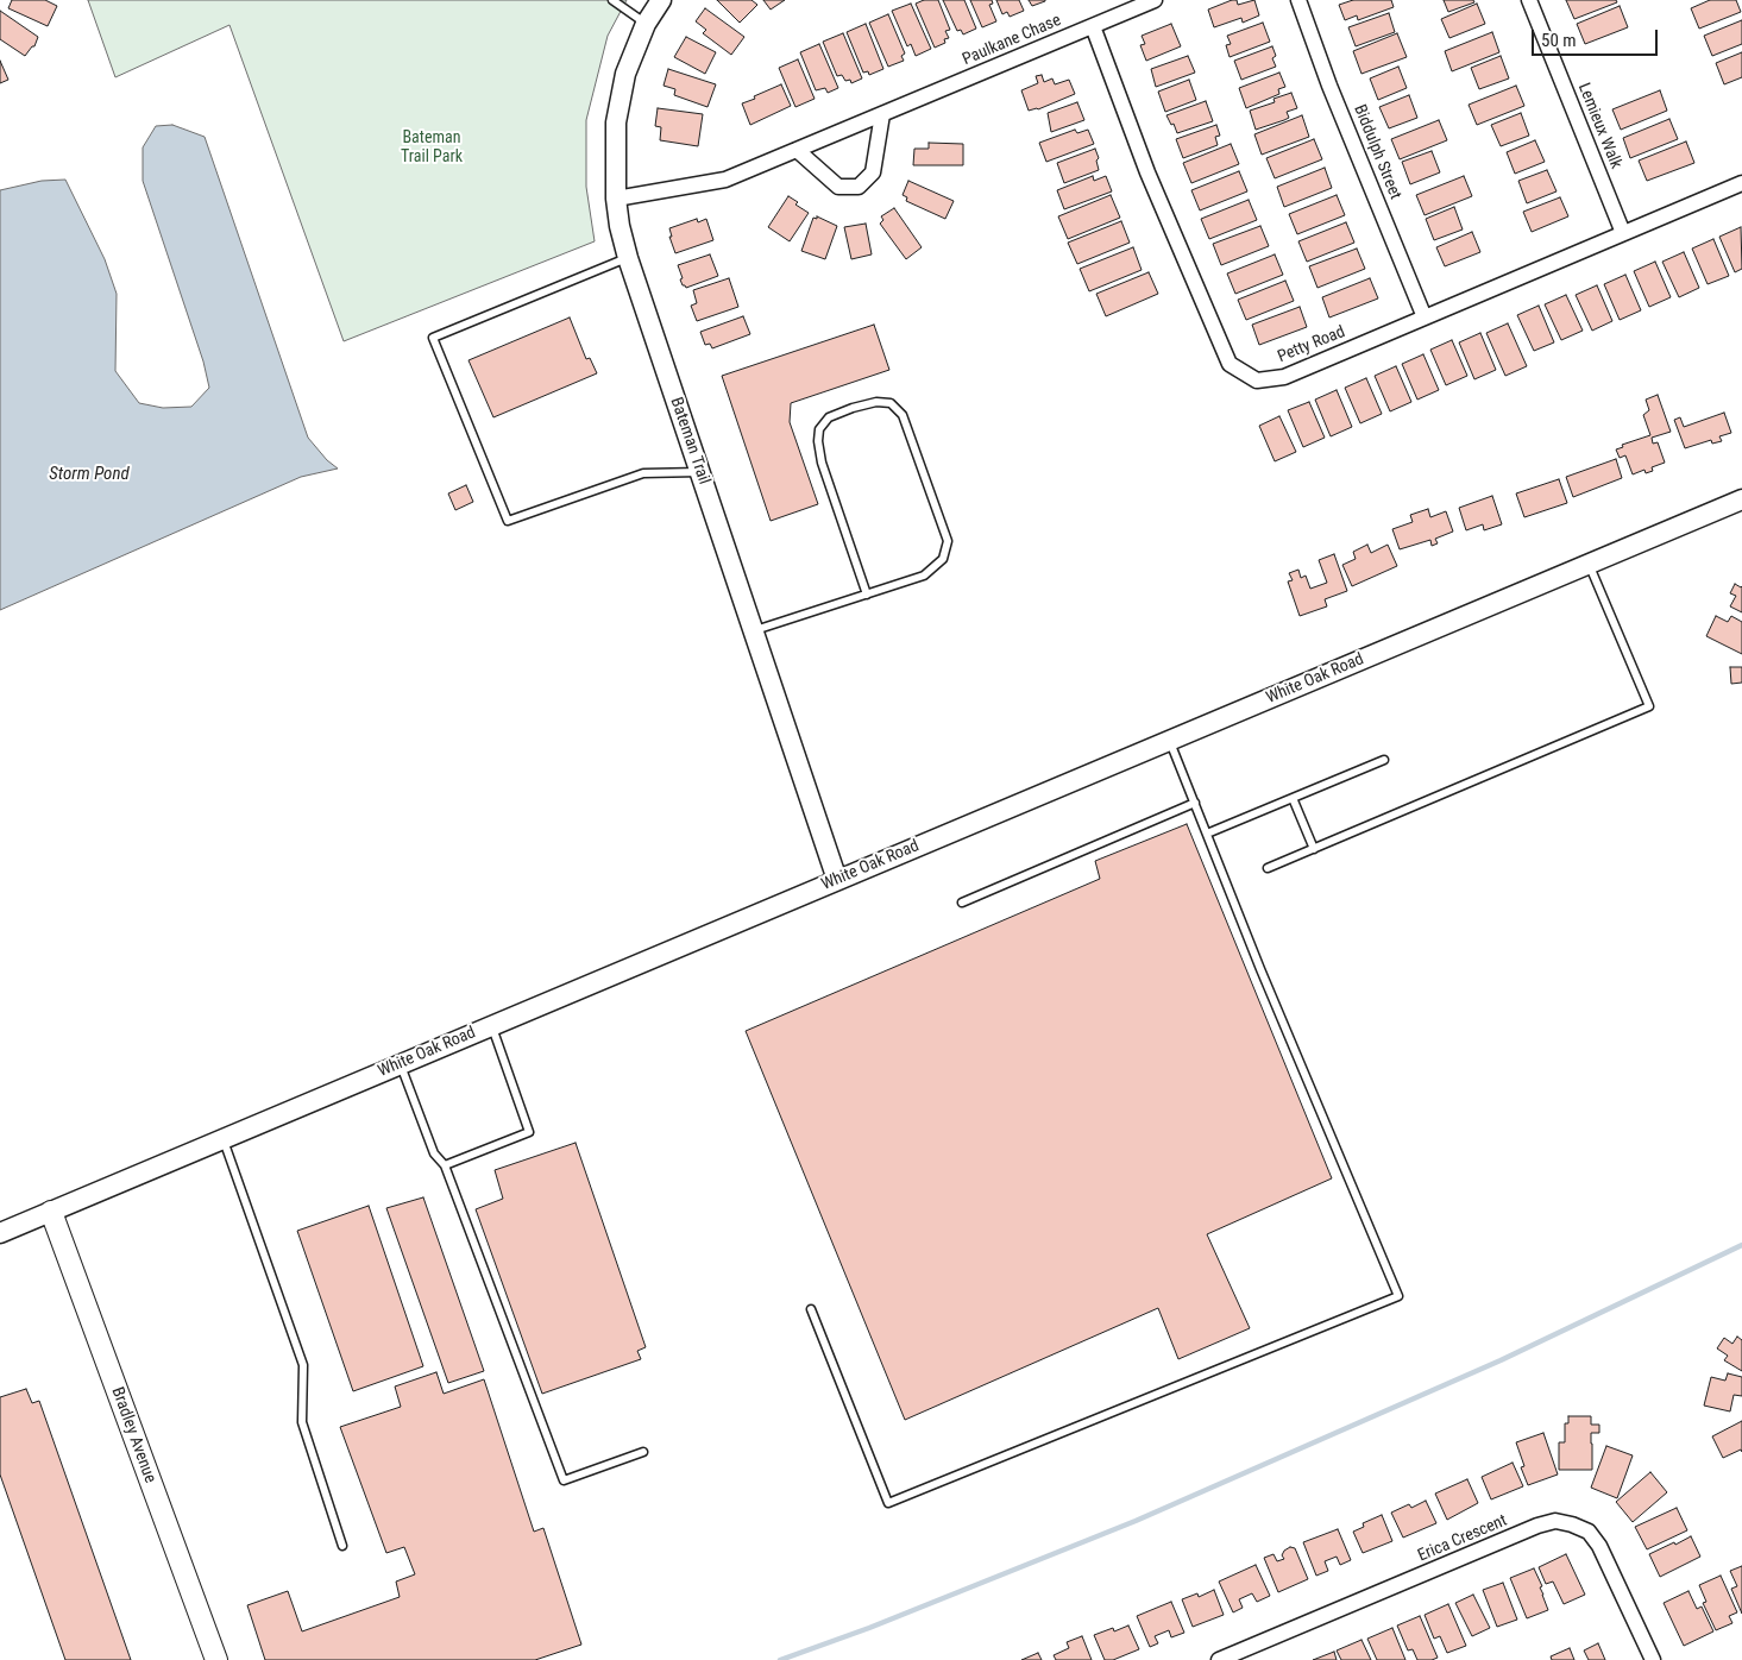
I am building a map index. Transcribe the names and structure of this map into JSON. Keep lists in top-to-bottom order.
{
  "streets": {
    "main road": ["Bradley Avenue"],
    "street": [
      "Paulkane Chase",
      "Lemieux Walk",
      "Biddulph Street",
      "Petty Road",
      "Bateman Trail",
      "White Oak Road",
      "Erica Crescent"
    ]
  },
  "crossings": [
    ["Paulkane Chase", "Petty Road"],
    ["Paulkane Chase", "Bateman Trail"],
    ["Lemieux Walk", "Petty Road"],
    ["Biddulph Street", "Petty Road"],
    ["Bateman Trail", "White Oak Road"],
    ["White Oak Road", "Bradley Avenue"]
  ],
  "water": ["Storm Pond"],
  "parks": ["Bateman Trail Park"],
  "scale_bar": "50 m"
}
